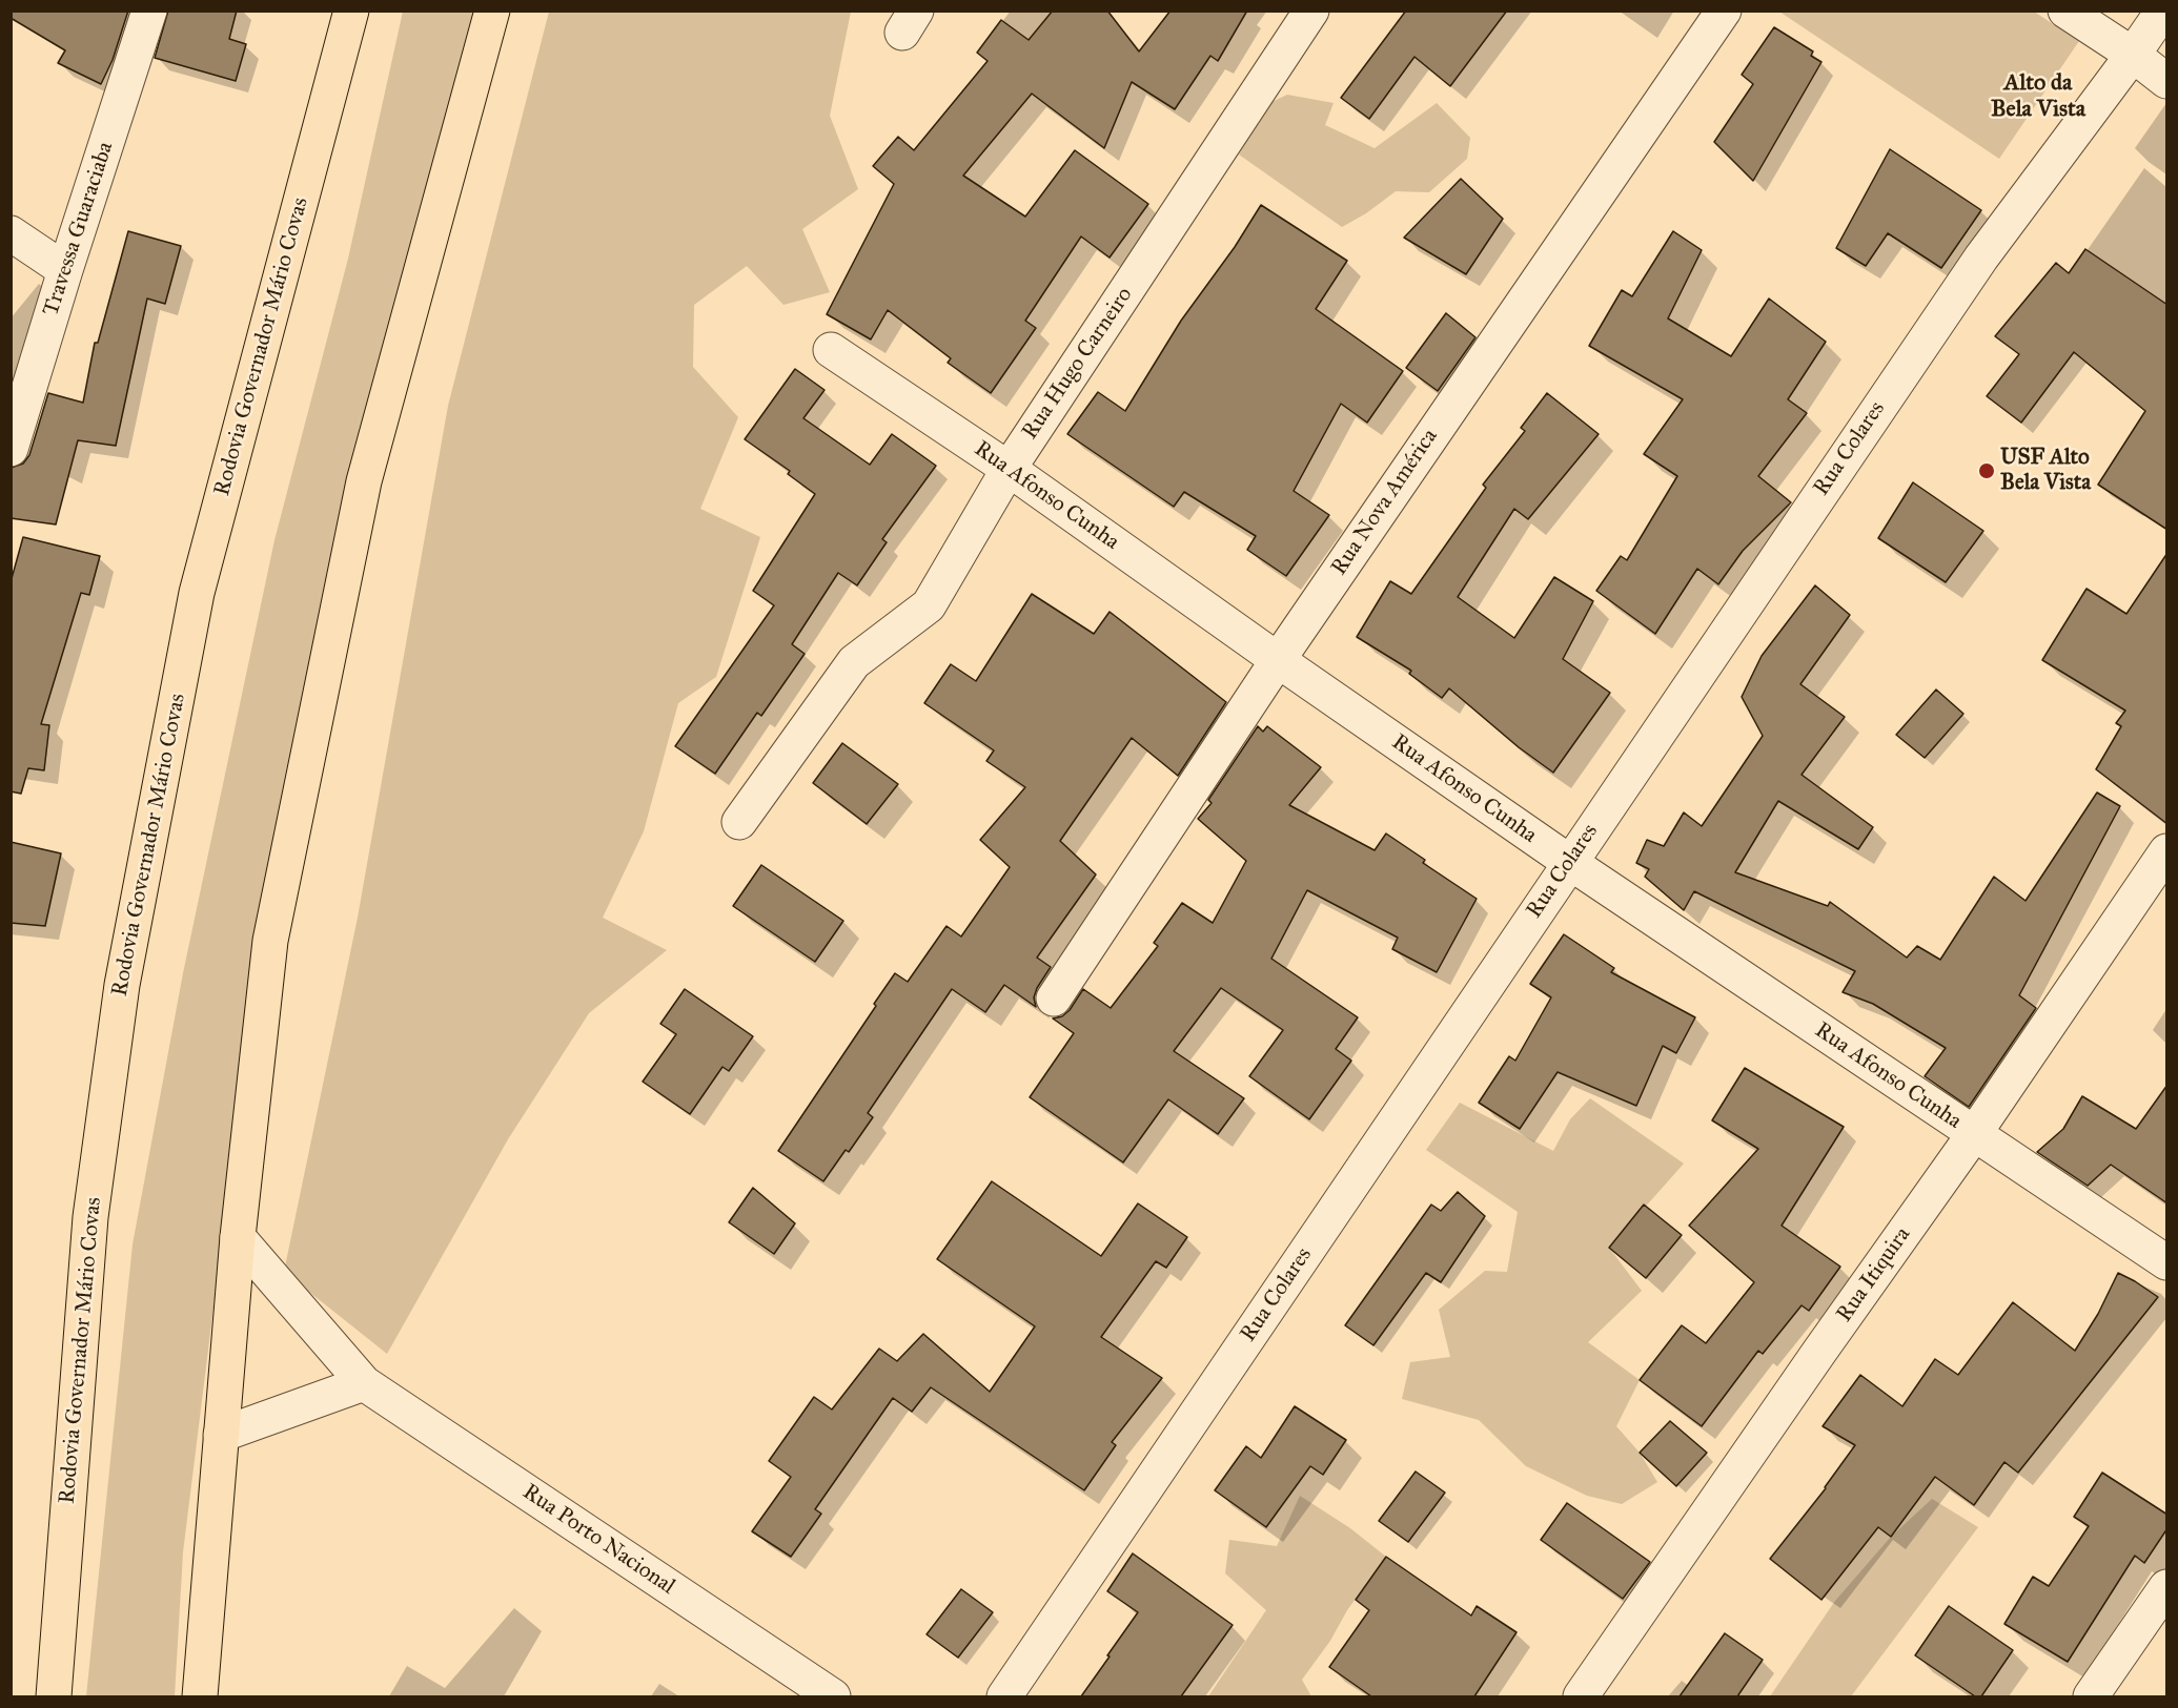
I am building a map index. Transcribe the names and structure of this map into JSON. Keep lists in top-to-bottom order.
{
  "streets": {
    "highway": ["Rodovia Governador Mário Covas"],
    "street": [
      "Travessa Guaraciaba",
      "Rua Hugo Carneiro",
      "Rua Colares",
      "Rua Afonso Cunha",
      "Rua Nova América",
      "Rua Itiquira",
      "Rua Porto Nacional"
    ]
  },
  "crossings": [
    ["Rua Hugo Carneiro", "Rua Afonso Cunha"],
    ["Rua Colares", "Rua Afonso Cunha"],
    ["Rua Afonso Cunha", "Rua Nova América"],
    ["Rua Afonso Cunha", "Rua Itiquira"]
  ],
  "districts": ["Alto da Bela Vista"],
  "places": ["USF Alto Bela Vista"]
}
